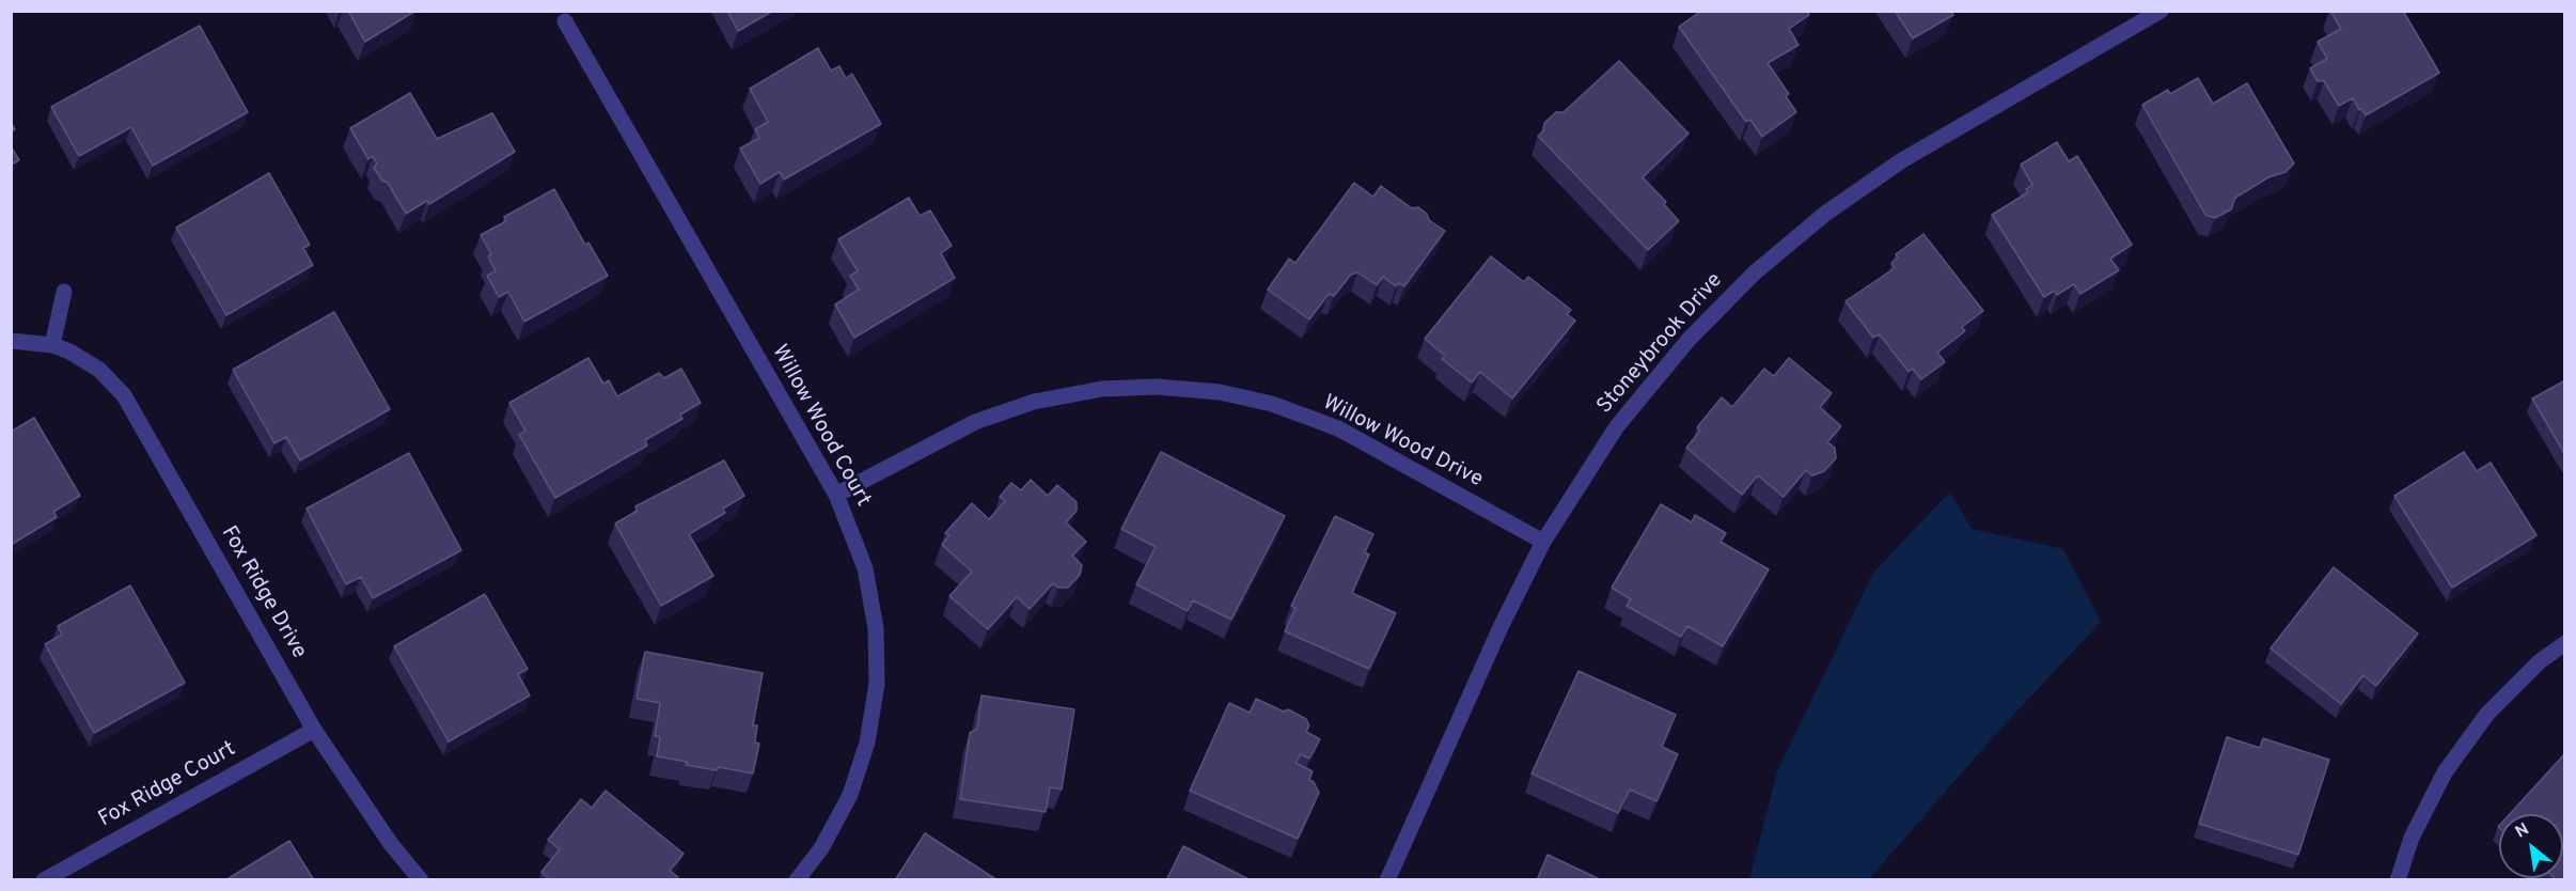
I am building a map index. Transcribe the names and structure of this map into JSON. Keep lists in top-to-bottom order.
{
  "streets": {
    "street": [
      "Stoneybrook Drive",
      "Willow Wood Court",
      "Willow Wood Drive",
      "Fox Ridge Drive",
      "Fox Ridge Court"
    ]
  },
  "crossings": [
    ["Stoneybrook Drive", "Willow Wood Drive"],
    ["Willow Wood Court", "Willow Wood Drive"],
    ["Fox Ridge Drive", "Fox Ridge Court"]
  ],
  "north": "top left"
}
